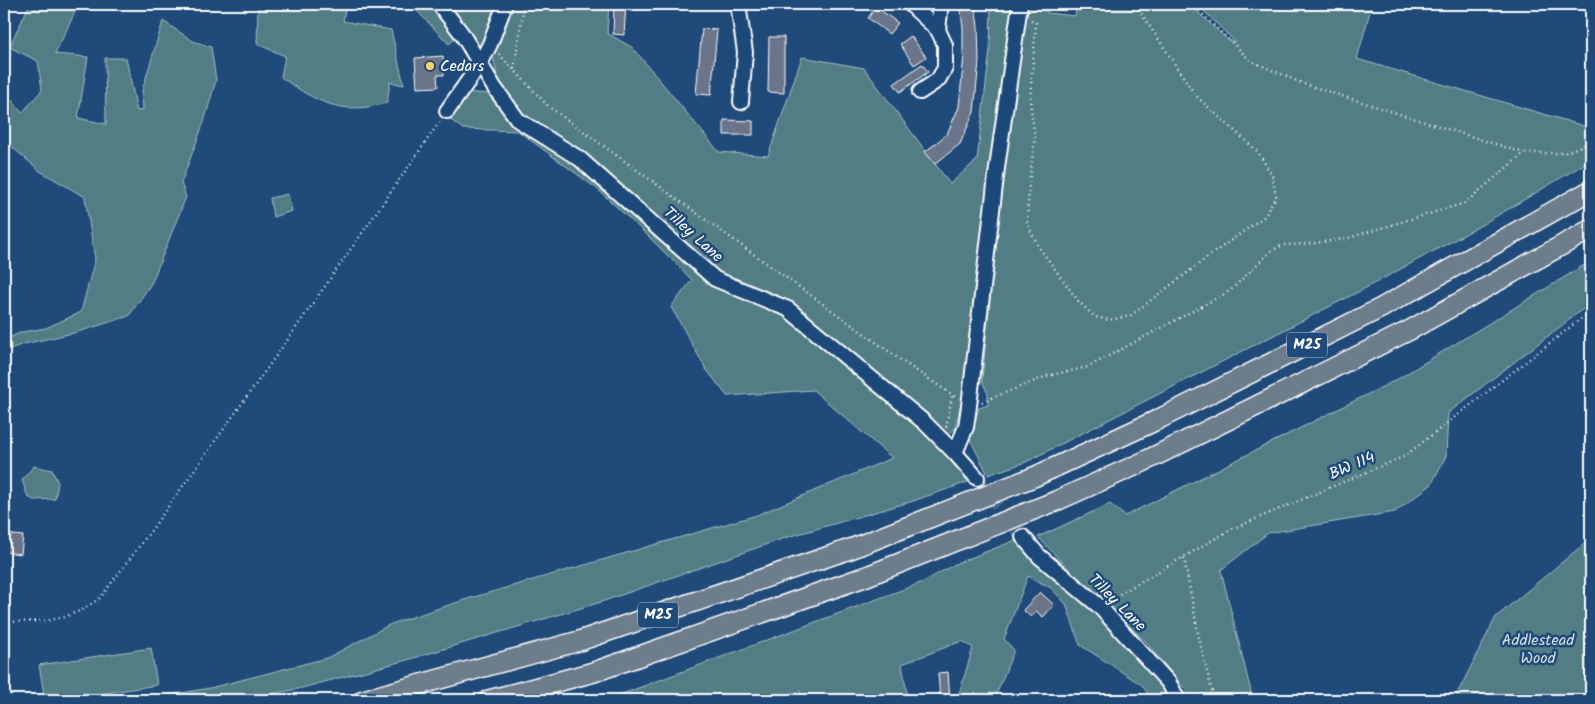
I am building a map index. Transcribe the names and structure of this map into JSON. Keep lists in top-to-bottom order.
{
  "streets": {
    "highway": ["M25"],
    "street": ["Tilley Lane"],
    "path": ["BW 114"]
  },
  "crossings": [
    ["Tilley Lane", "BW 114"]
  ],
  "parks": ["Addlestead Wood"],
  "places": ["Cedars"]
}
